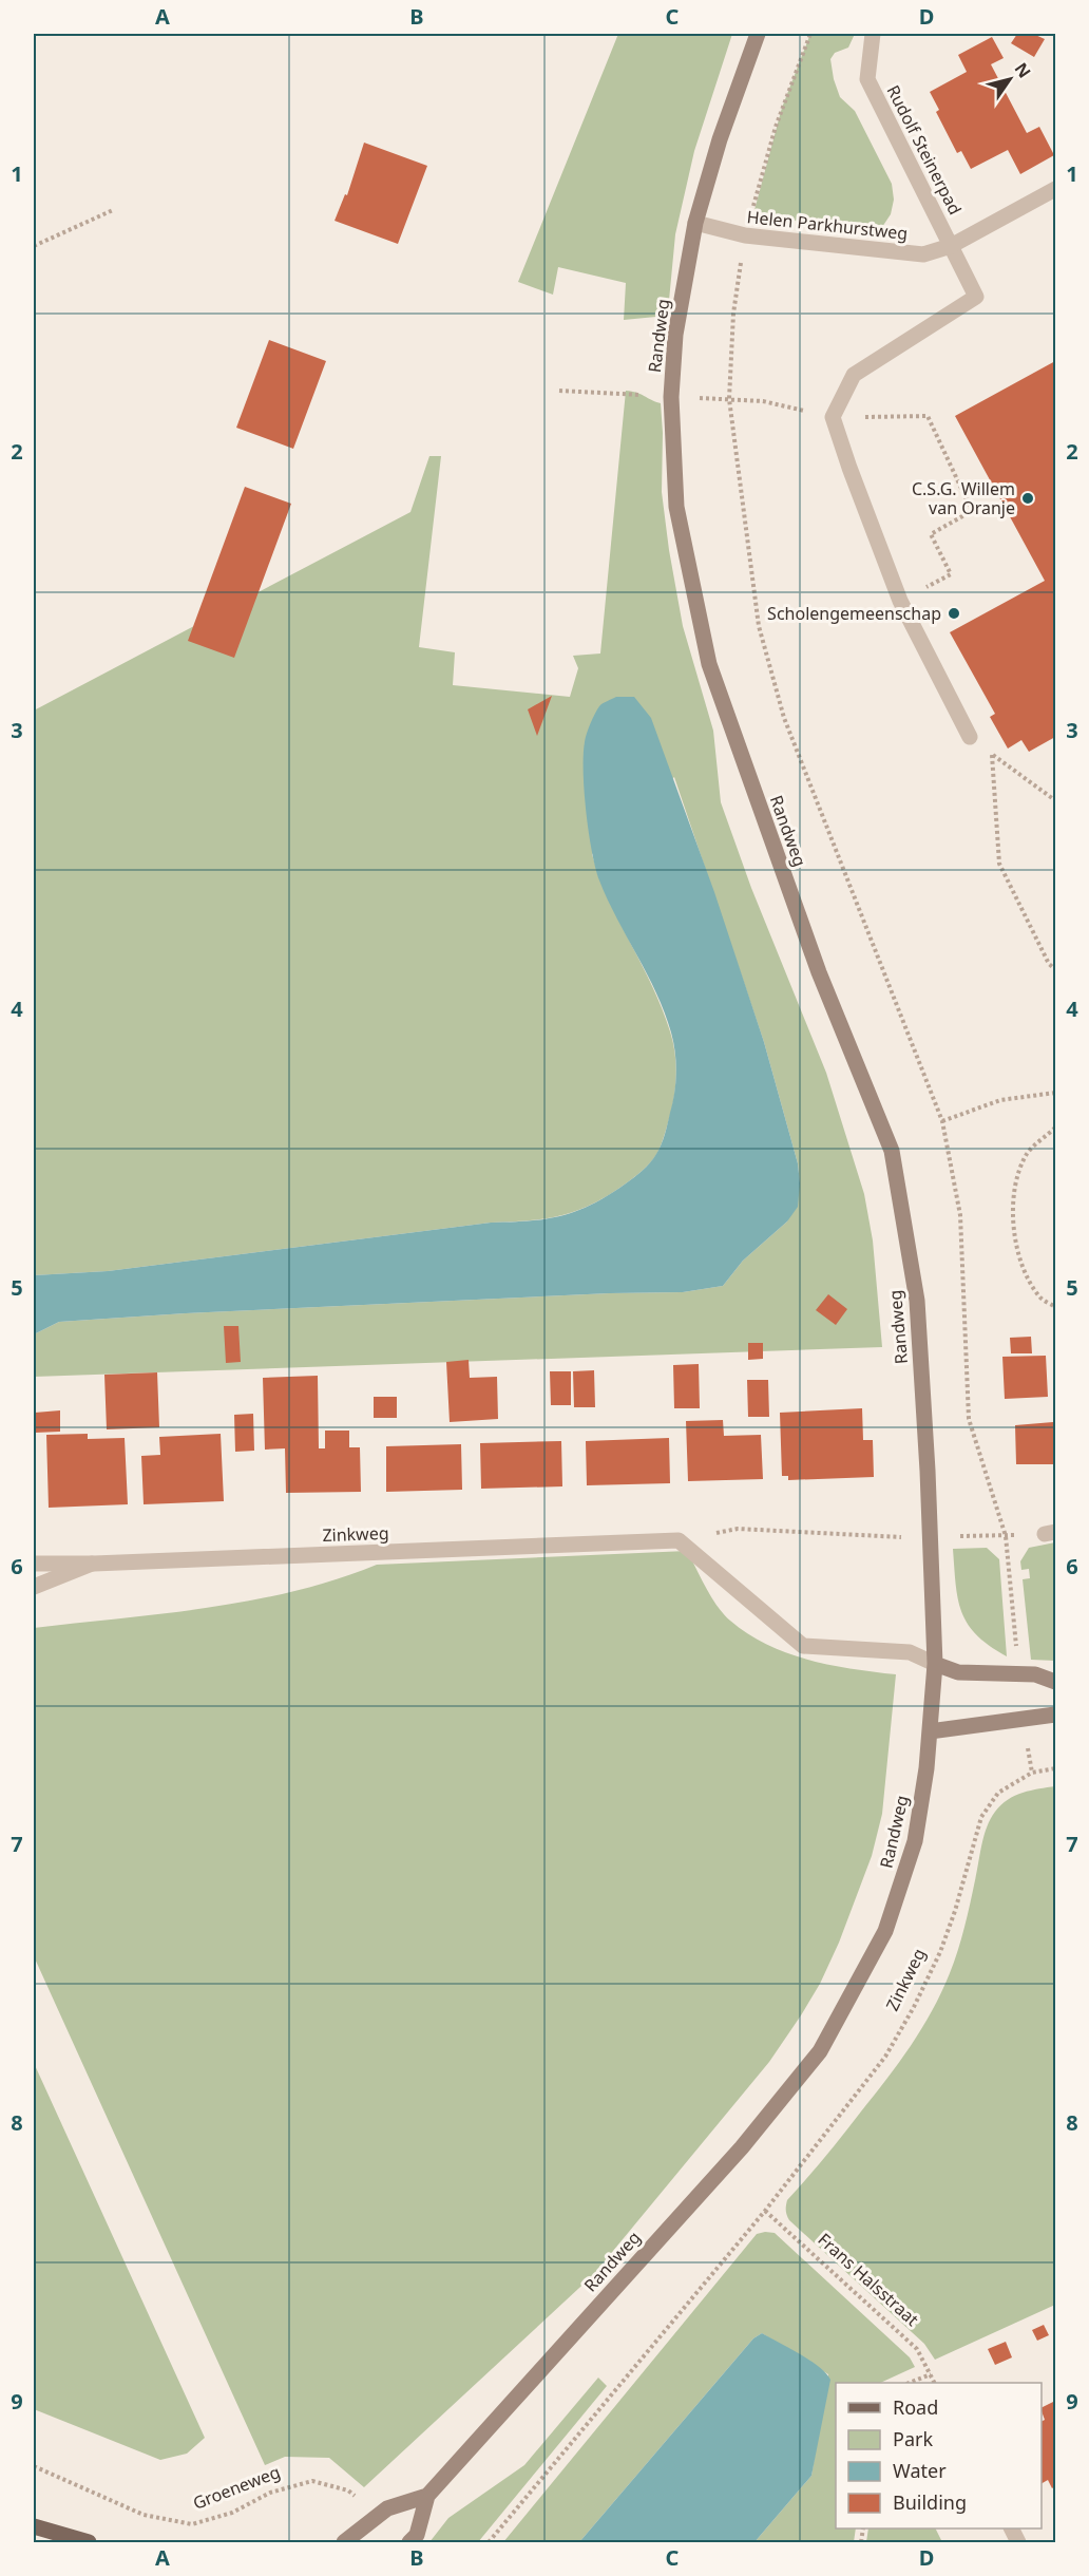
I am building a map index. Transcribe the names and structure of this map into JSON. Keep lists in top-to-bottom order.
{
  "streets": {
    "street": [
      "Rudolf Steinerpad",
      "Helen Parkhurstweg",
      "Randweg",
      "Zinkweg"
    ],
    "path": ["Frans Halsstraat", "Groeneweg"]
  },
  "crossings": [
    ["Rudolf Steinerpad", "Helen Parkhurstweg"],
    ["Helen Parkhurstweg", "Randweg"],
    ["Zinkweg", "Frans Halsstraat"]
  ],
  "places": ["C.S.G. Willem van Oranje", "Scholengemeenschap"],
  "legend": [
    "Road",
    "Park",
    "Water",
    "Building"
  ],
  "north": "top right",
  "grid": {
    "columns": [
      "A",
      "B",
      "C",
      "D"
    ],
    "rows": [
      "1",
      "2",
      "3",
      "4",
      "5",
      "6",
      "7",
      "8",
      "9"
    ]
  }
}
